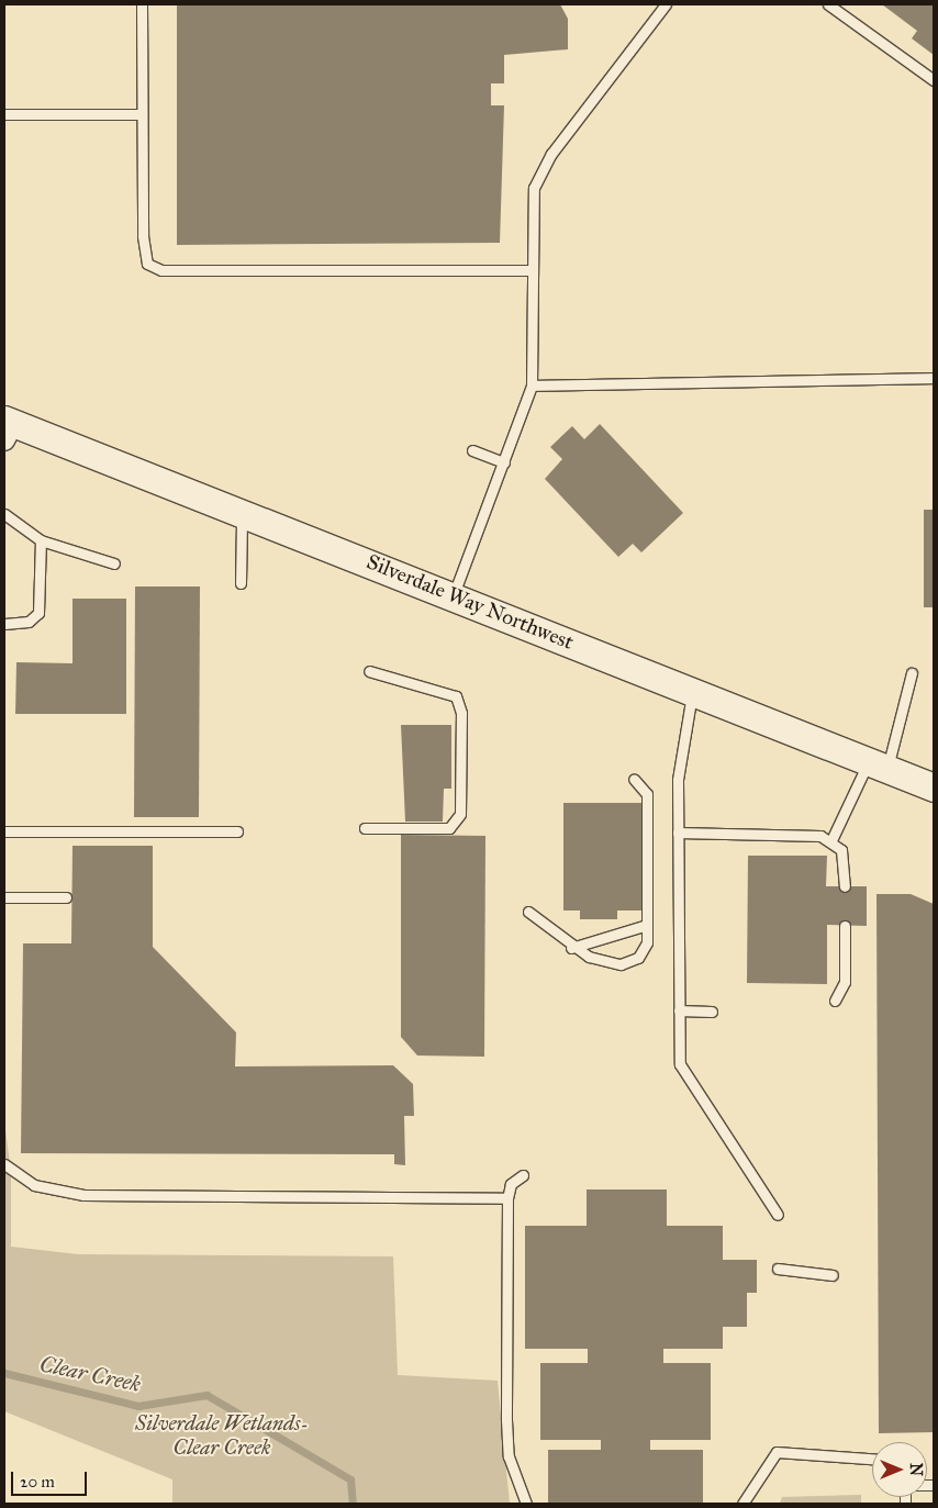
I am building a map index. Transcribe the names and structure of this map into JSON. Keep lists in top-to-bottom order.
{
  "streets": {
    "main road": ["Silverdale Way Northwest"]
  },
  "water": ["Clear Creek"],
  "parks": ["Silverdale Wetlands- Clear Creek"],
  "scale_bar": "20 m",
  "north": "right"
}
